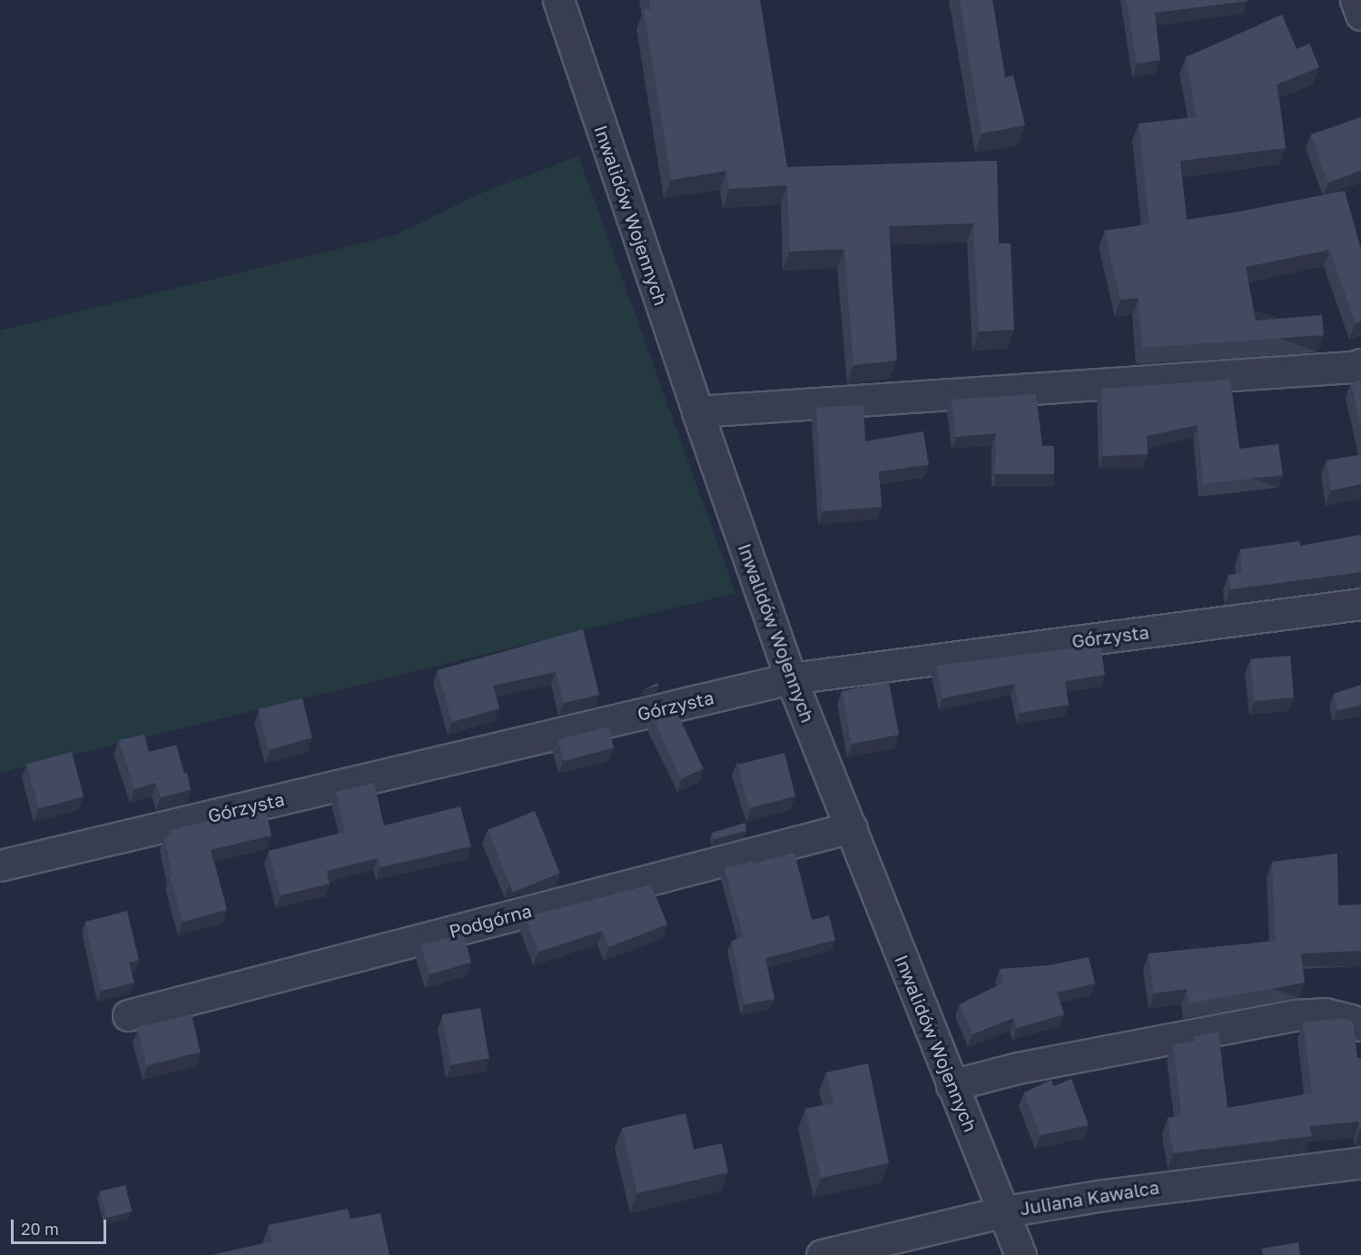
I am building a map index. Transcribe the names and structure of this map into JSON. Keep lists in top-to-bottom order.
{
  "streets": {
    "street": [
      "Inwalidów Wojennych",
      "Górzysta",
      "Podgórna",
      "Juliana Kawalca"
    ]
  },
  "crossings": [
    ["Inwalidów Wojennych", "Górzysta"],
    ["Inwalidów Wojennych", "Podgórna"],
    ["Inwalidów Wojennych", "Juliana Kawalca"]
  ],
  "scale_bar": "20 m"
}
